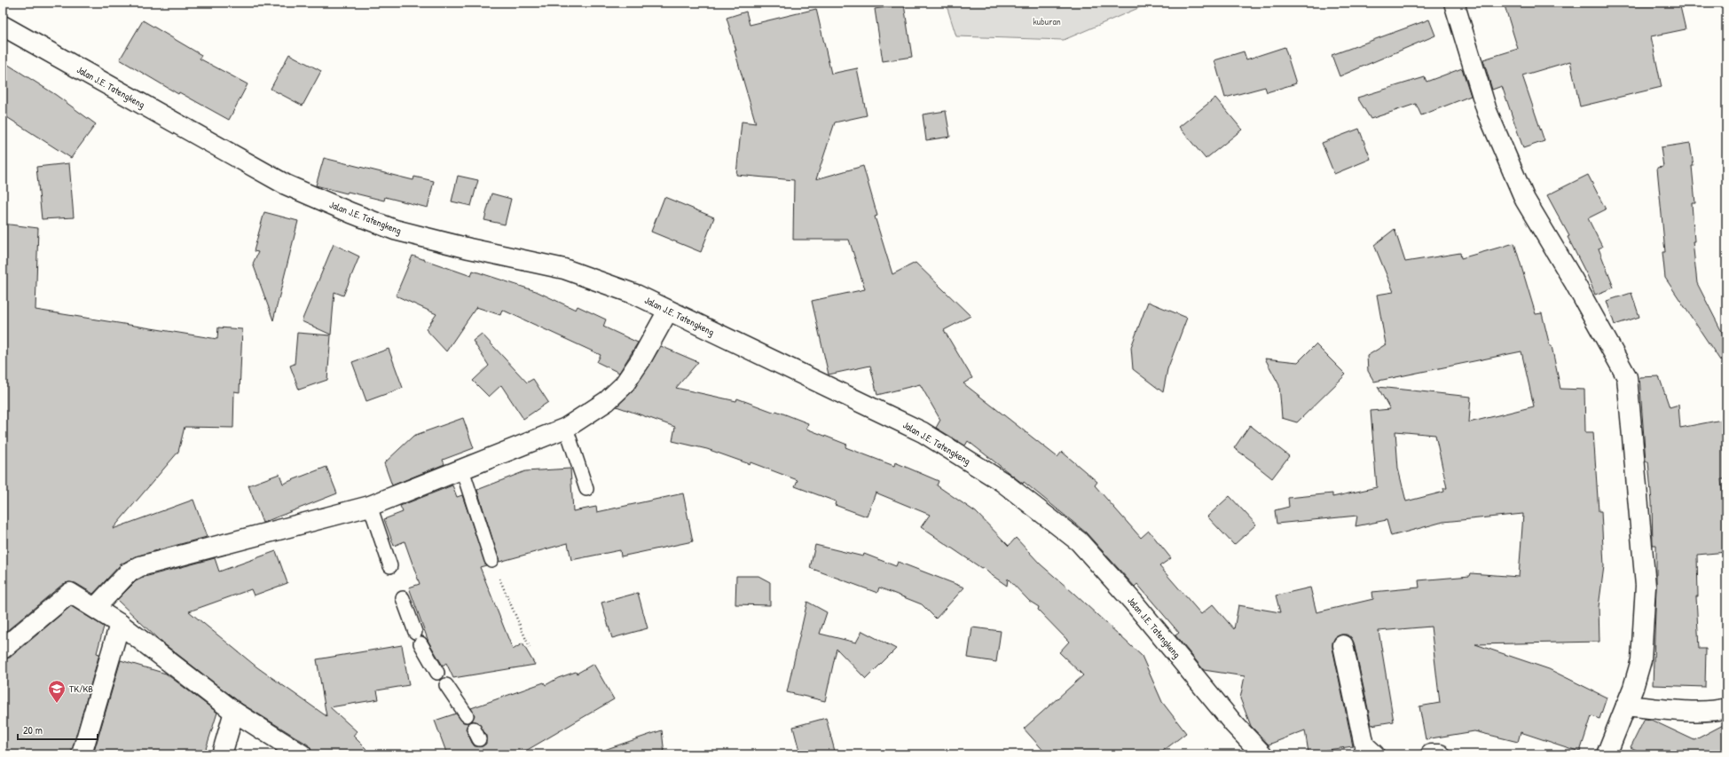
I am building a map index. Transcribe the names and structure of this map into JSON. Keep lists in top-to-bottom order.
{
  "streets": {
    "street": ["Jalan J.E. Tatengkeng"]
  },
  "parks": ["kuburan"],
  "places": {
    "school or university": ["TK/KB"]
  },
  "scale_bar": "20 m"
}
